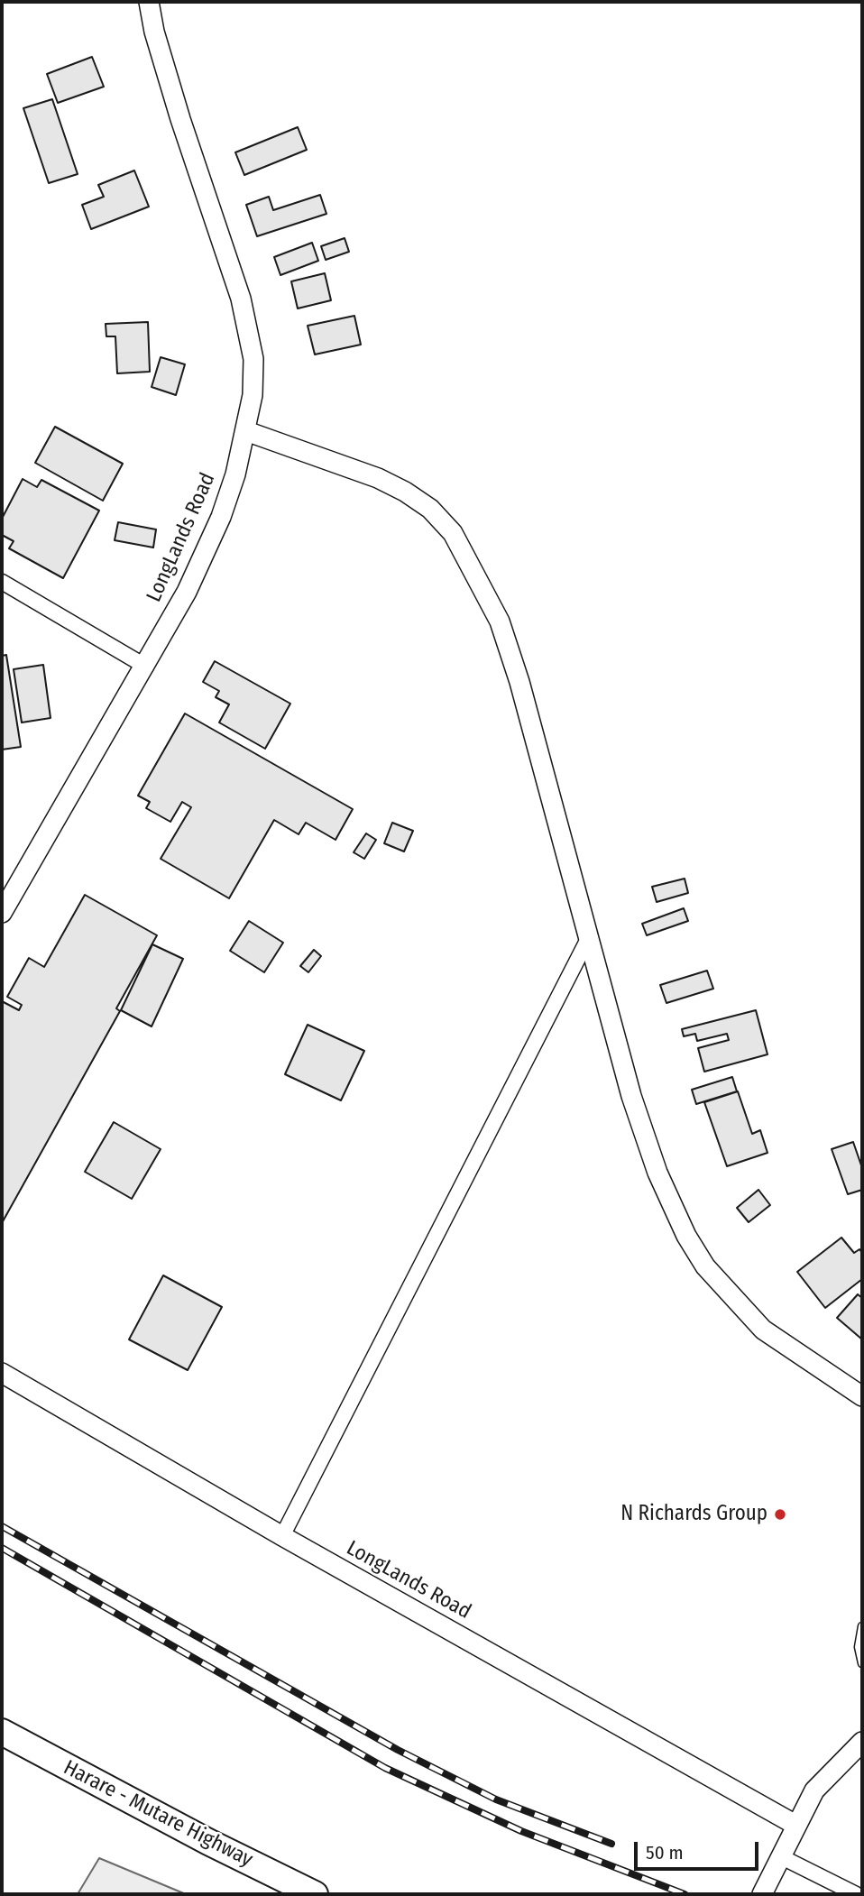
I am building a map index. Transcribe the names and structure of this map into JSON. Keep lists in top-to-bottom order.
{
  "streets": {
    "highway": ["Harare - Mutare Highway"],
    "street": ["LongLands Road"]
  },
  "places": ["N Richards Group"],
  "scale_bar": "50 m"
}
